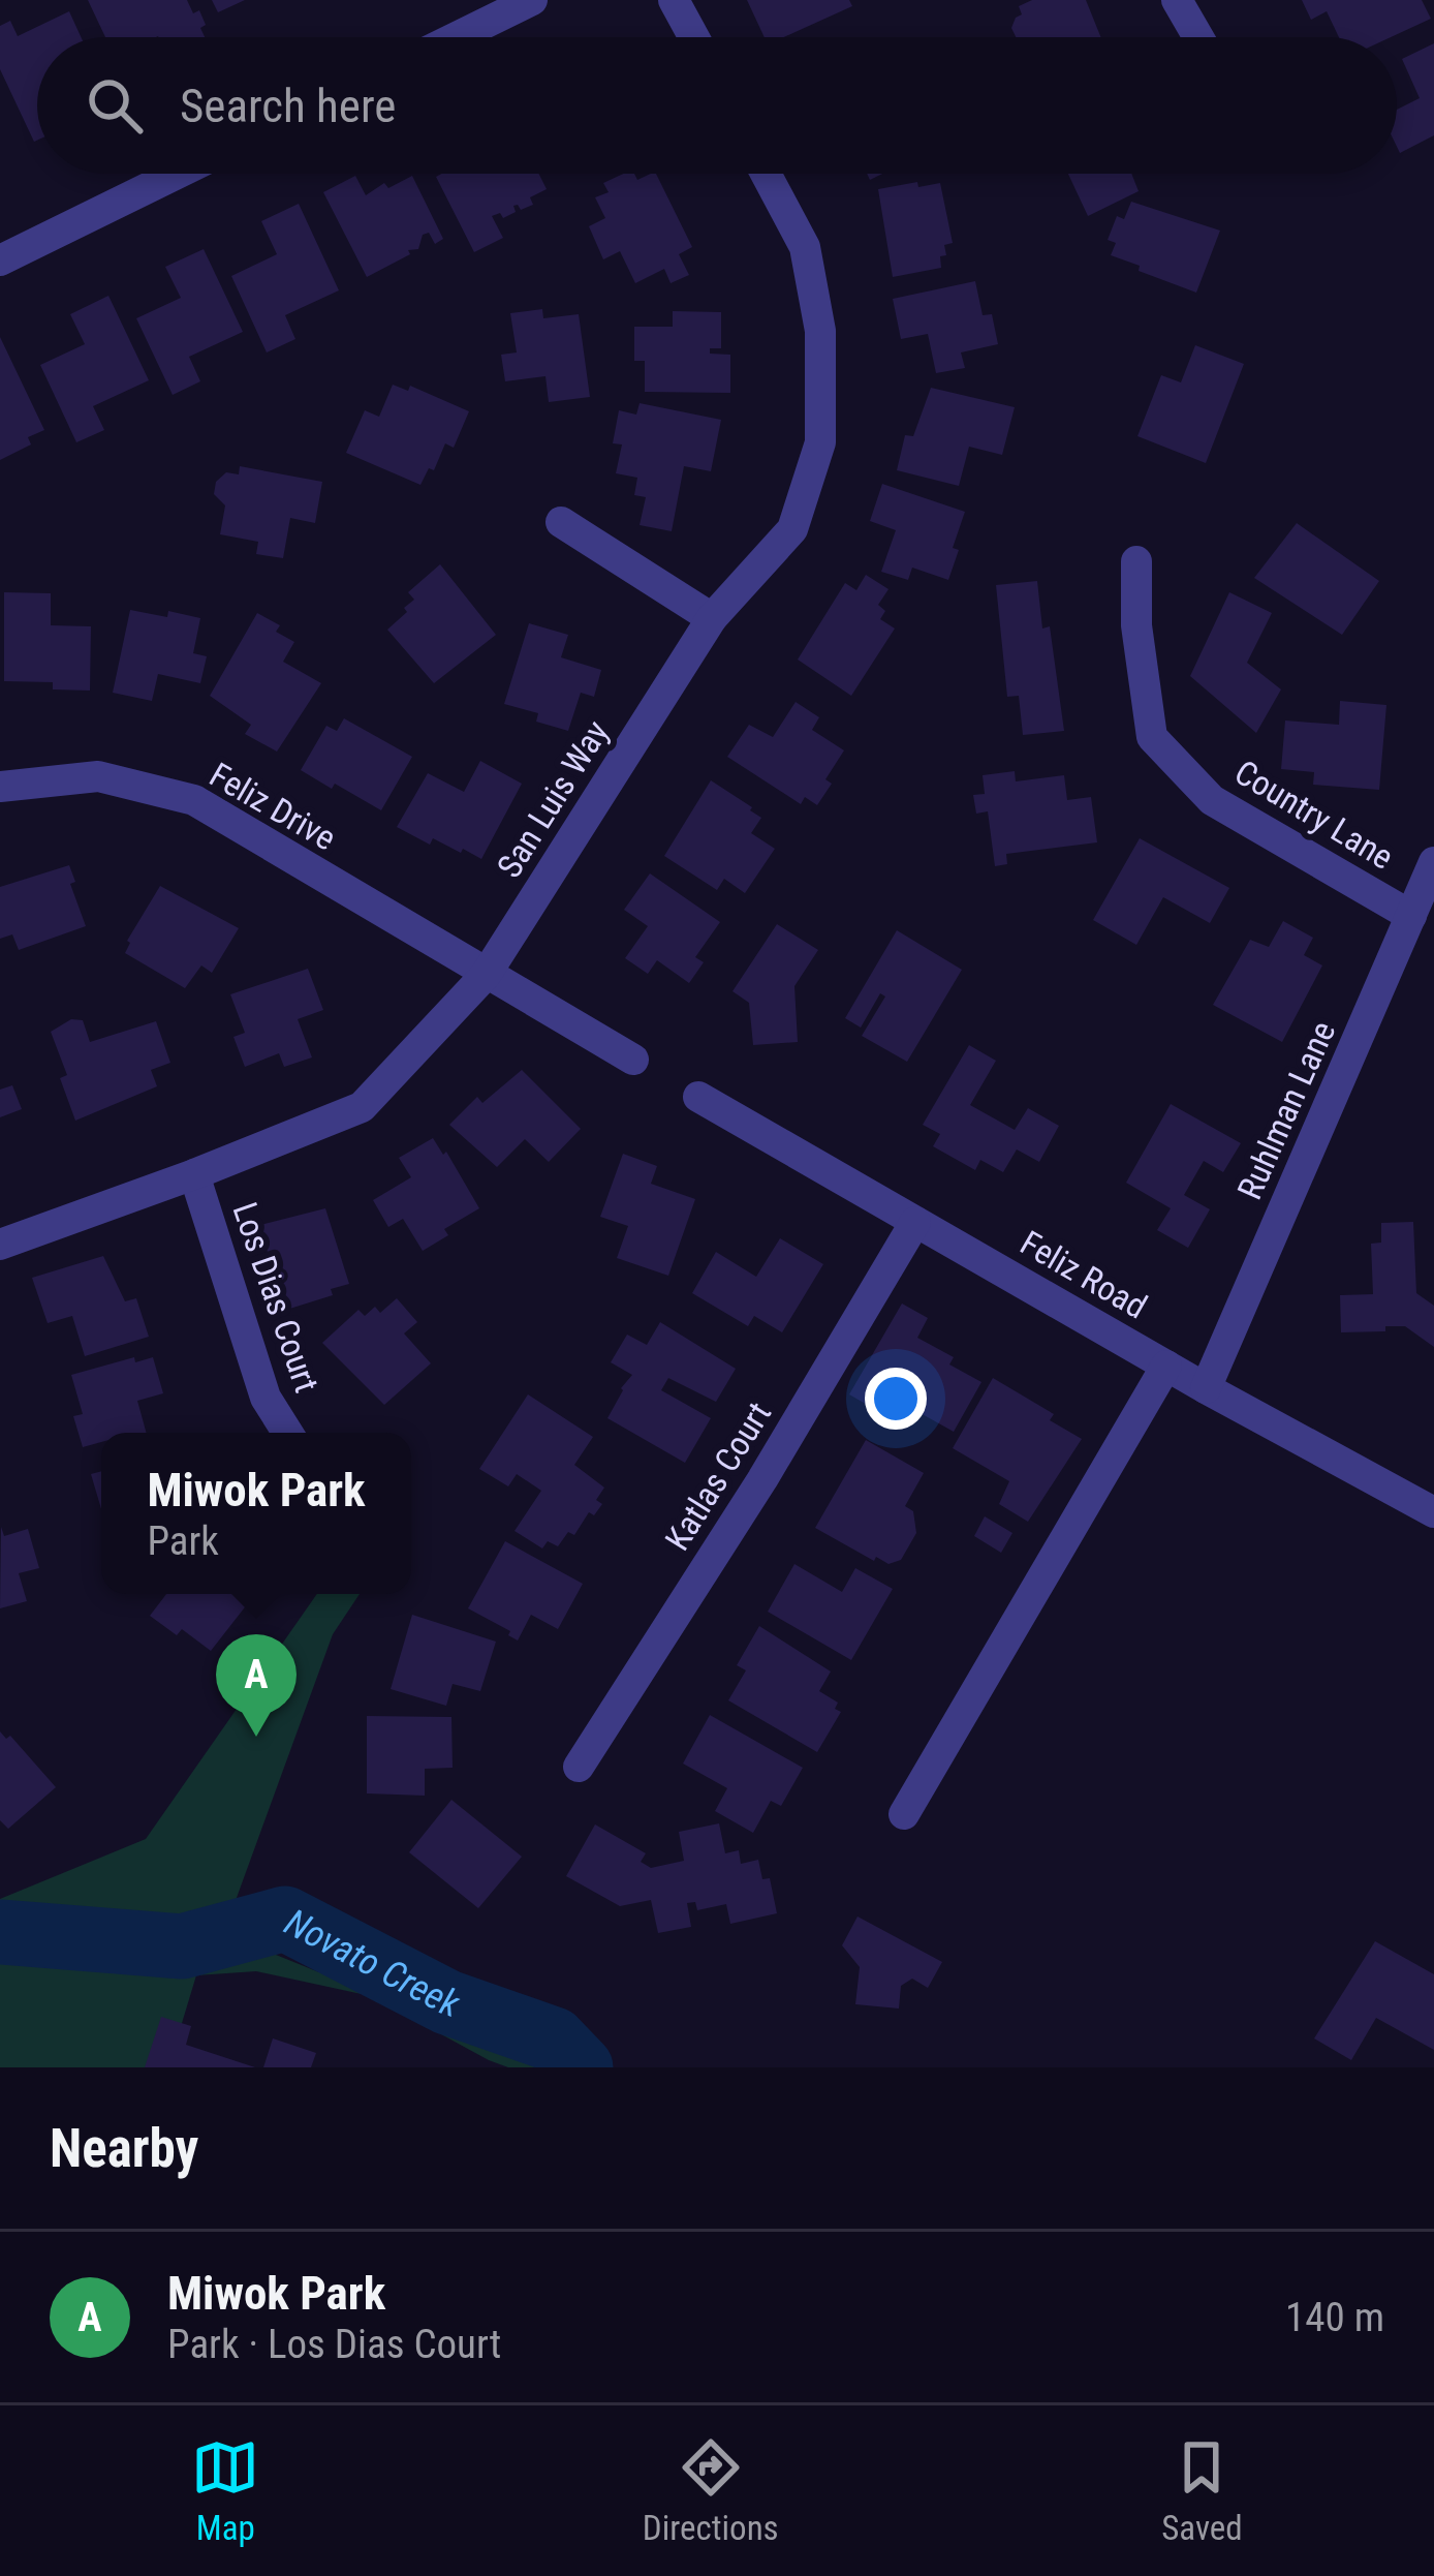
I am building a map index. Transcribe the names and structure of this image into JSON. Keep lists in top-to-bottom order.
{
  "streets": {
    "street": [
      "San Luis Way",
      "Feliz Drive",
      "Country Lane",
      "Ruhlman Lane",
      "Feliz Road",
      "Los Dias Court",
      "Katlas Court"
    ]
  },
  "crossings": [
    ["San Luis Way", "Feliz Drive"],
    ["San Luis Way", "Los Dias Court"],
    ["Country Lane", "Ruhlman Lane"],
    ["Ruhlman Lane", "Feliz Road"],
    ["Feliz Road", "Katlas Court"]
  ],
  "water": ["Novato Creek"],
  "page": {
    "search": "Search here",
    "popup": ["Miwok Park", "Park"],
    "pins": "A",
    "heading": "Nearby",
    "list": [
      {
        "mark": "A",
        "name": "Miwok Park",
        "note": "Park · Los Dias Court",
        "value": "140 m"
      }
    ],
    "nav": ["Map", "Directions", "Saved"]
  }
}
